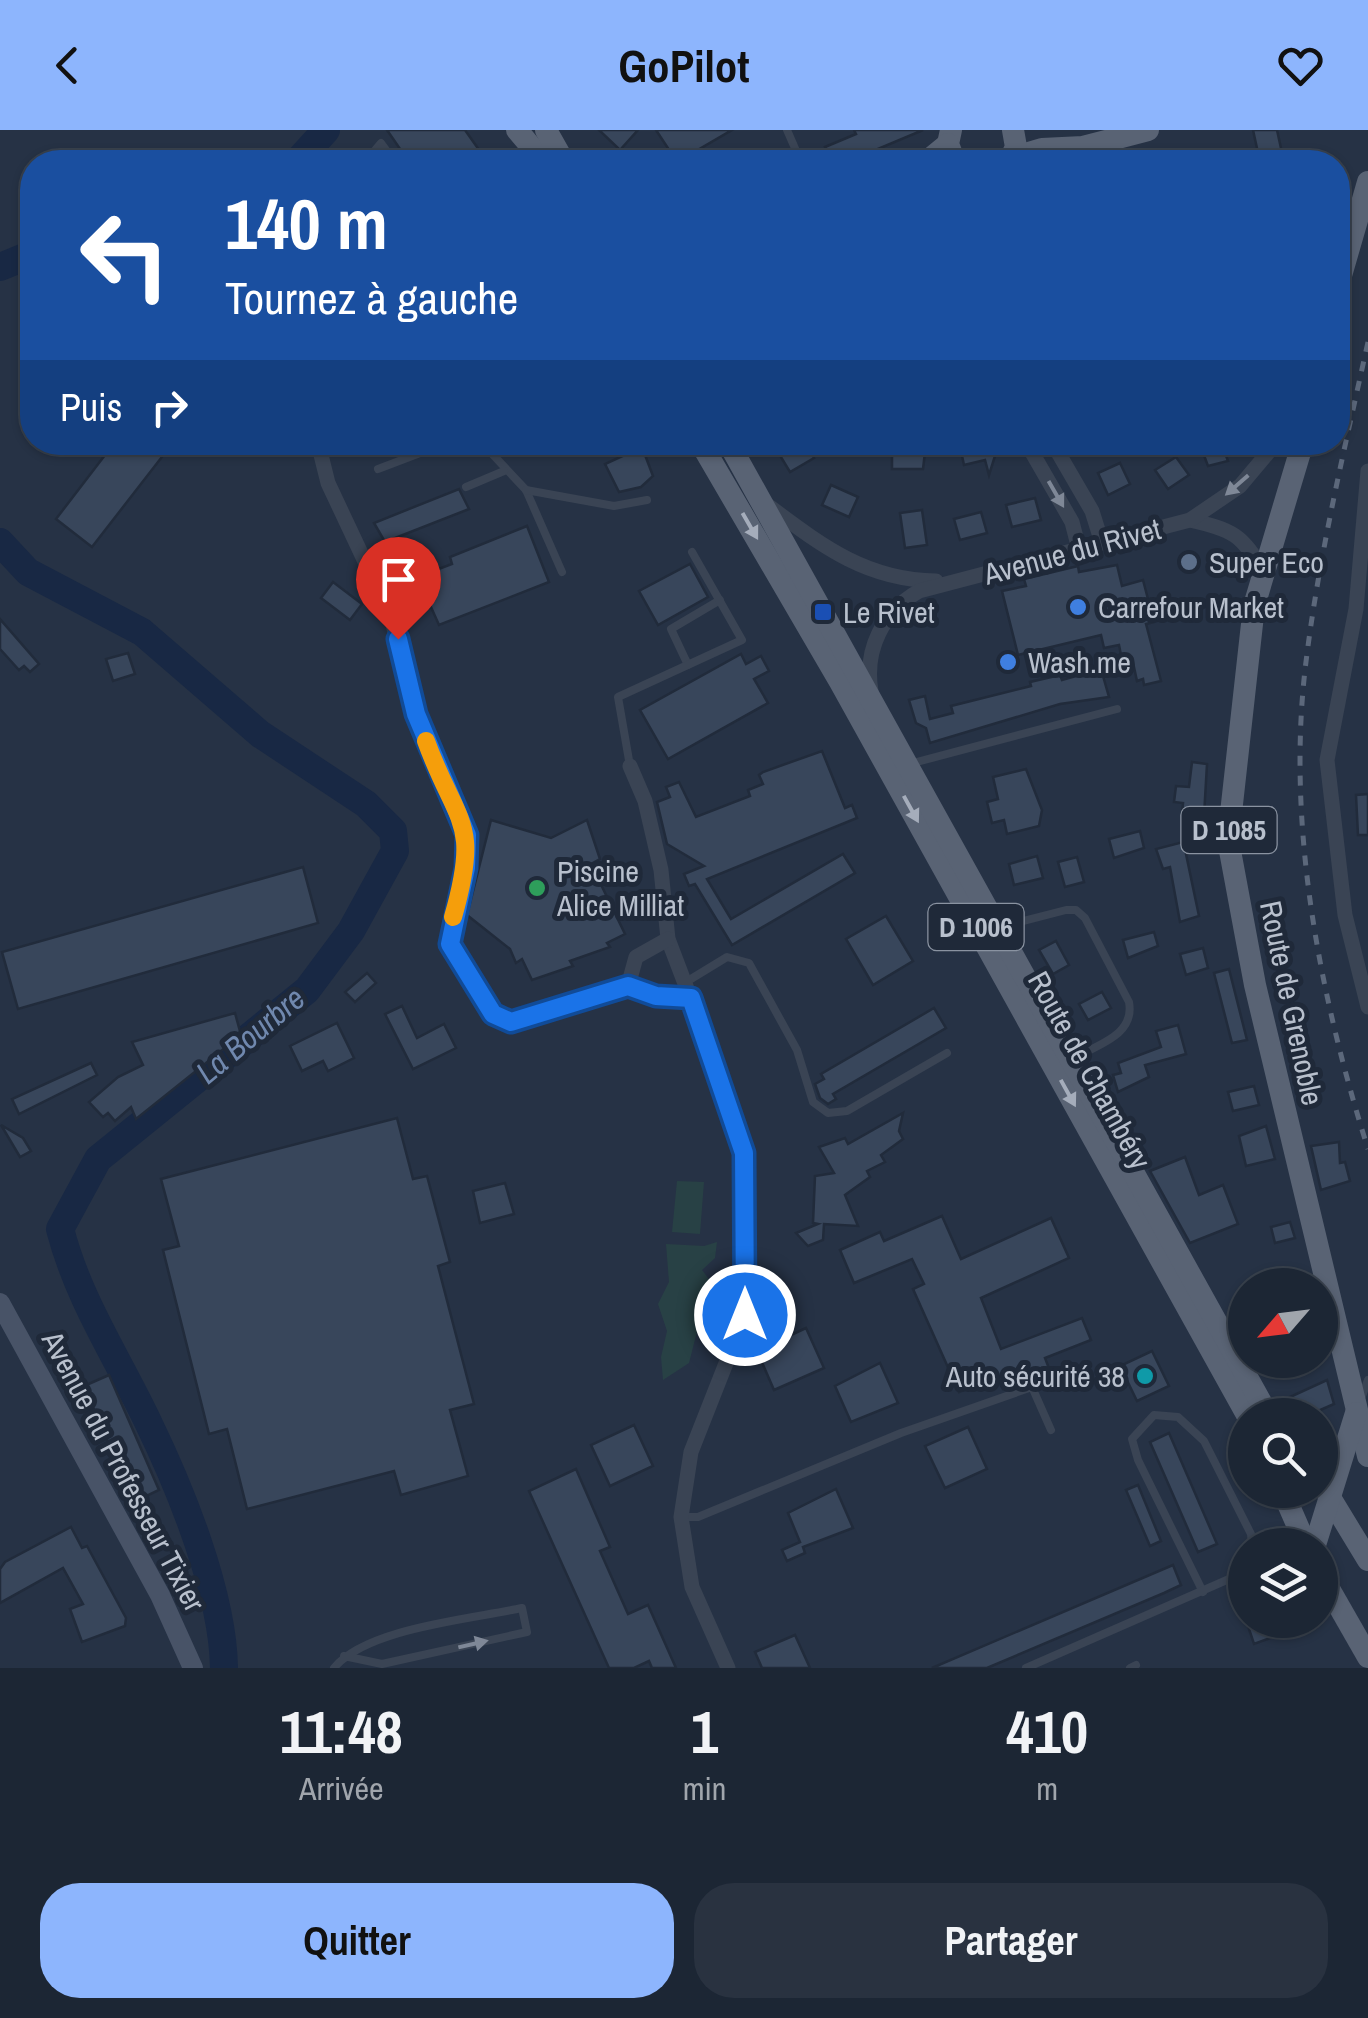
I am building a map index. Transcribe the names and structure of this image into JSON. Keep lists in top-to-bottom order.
{
  "streets": {
    "main road": [
      "D 1085",
      "D 1006",
      "Route de Grenoble",
      "Route de Chambéry",
      "Avenue du Professeur Tixier"
    ],
    "street": ["Avenue du Rivet"]
  },
  "crossings": [
    ["Avenue du Rivet", "Route de Grenoble"],
    ["Avenue du Rivet", "Route de Chambéry"]
  ],
  "water": ["La Bourbre"],
  "places": {
    "other": [
      "Super Eco",
      "Carrefour Market",
      "Wash.me",
      "Piscine Alice Milliat",
      "Auto sécurité 38"
    ],
    "transit": ["Le Rivet"]
  },
  "north": "bottom left",
  "page": {
    "header": "GoPilot",
    "turn": ["140 m", "Tournez à gauche"],
    "then": "Puis",
    "eta": [
      "11:48",
      "Arrivée",
      "1",
      "min",
      "410",
      "m"
    ],
    "buttons": ["Quitter", "Partager"]
  }
}
